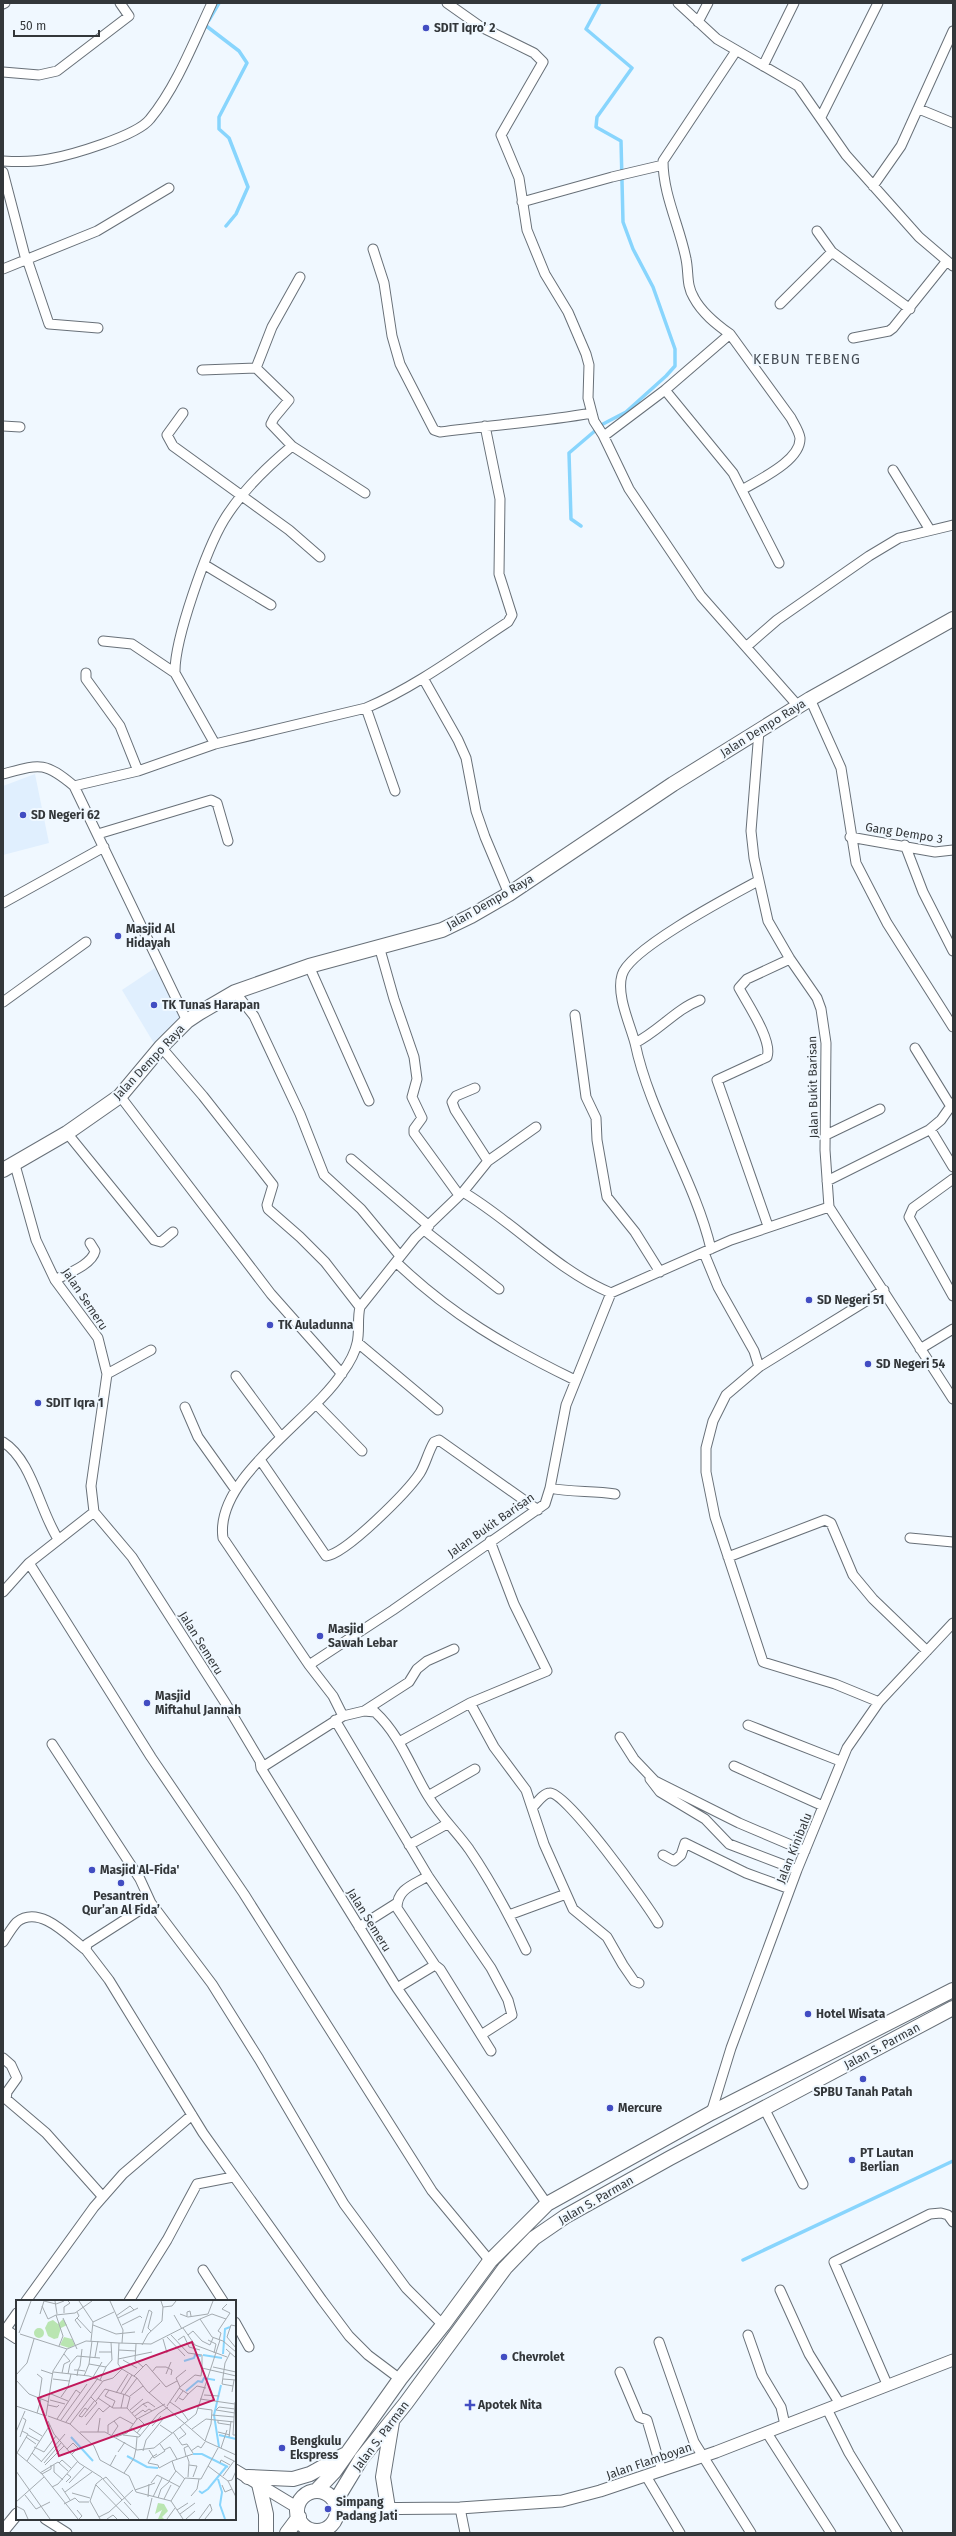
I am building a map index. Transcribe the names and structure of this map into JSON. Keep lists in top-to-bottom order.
{
  "streets": {
    "main road": ["Jalan Dempo Raya", "Jalan S. Parman"],
    "street": [
      "Gang Dempo 3",
      "Jalan Bukit Barisan",
      "Jalan Semeru",
      "Jalan Kinibalu",
      "Jalan Flamboyan"
    ]
  },
  "crossings": [
    ["Jalan Dempo Raya", "Jalan Bukit Barisan"],
    ["Jalan Dempo Raya", "Jalan Semeru"],
    ["Jalan Semeru", "Jalan S. Parman"],
    ["Jalan Kinibalu", "Jalan S. Parman"],
    ["Jalan S. Parman", "Jalan Flamboyan"]
  ],
  "districts": ["KEBUN TEBENG"],
  "places": {
    "other": [
      "SDIT Iqro’ 2",
      "SD Negeri 62",
      "Masjid Al Hidayah",
      "TK Tunas Harapan",
      "SD Negeri 51",
      "TK Auladunna",
      "SD Negeri 54",
      "SDIT Iqra 1",
      "Masjid Sawah Lebar",
      "Masjid Miftahul Jannah",
      "Masjid Al-Fida'",
      "Pesantren Qur’an Al Fida’",
      "Hotel Wisata",
      "SPBU Tanah Patah",
      "Mercure",
      "PT Lautan Berlian",
      "Chevrolet",
      "Bengkulu Ekspress",
      "Simpang Padang Jati"
    ],
    "health": ["Apotek Nita"]
  },
  "scale_bar": "50 m"
}
